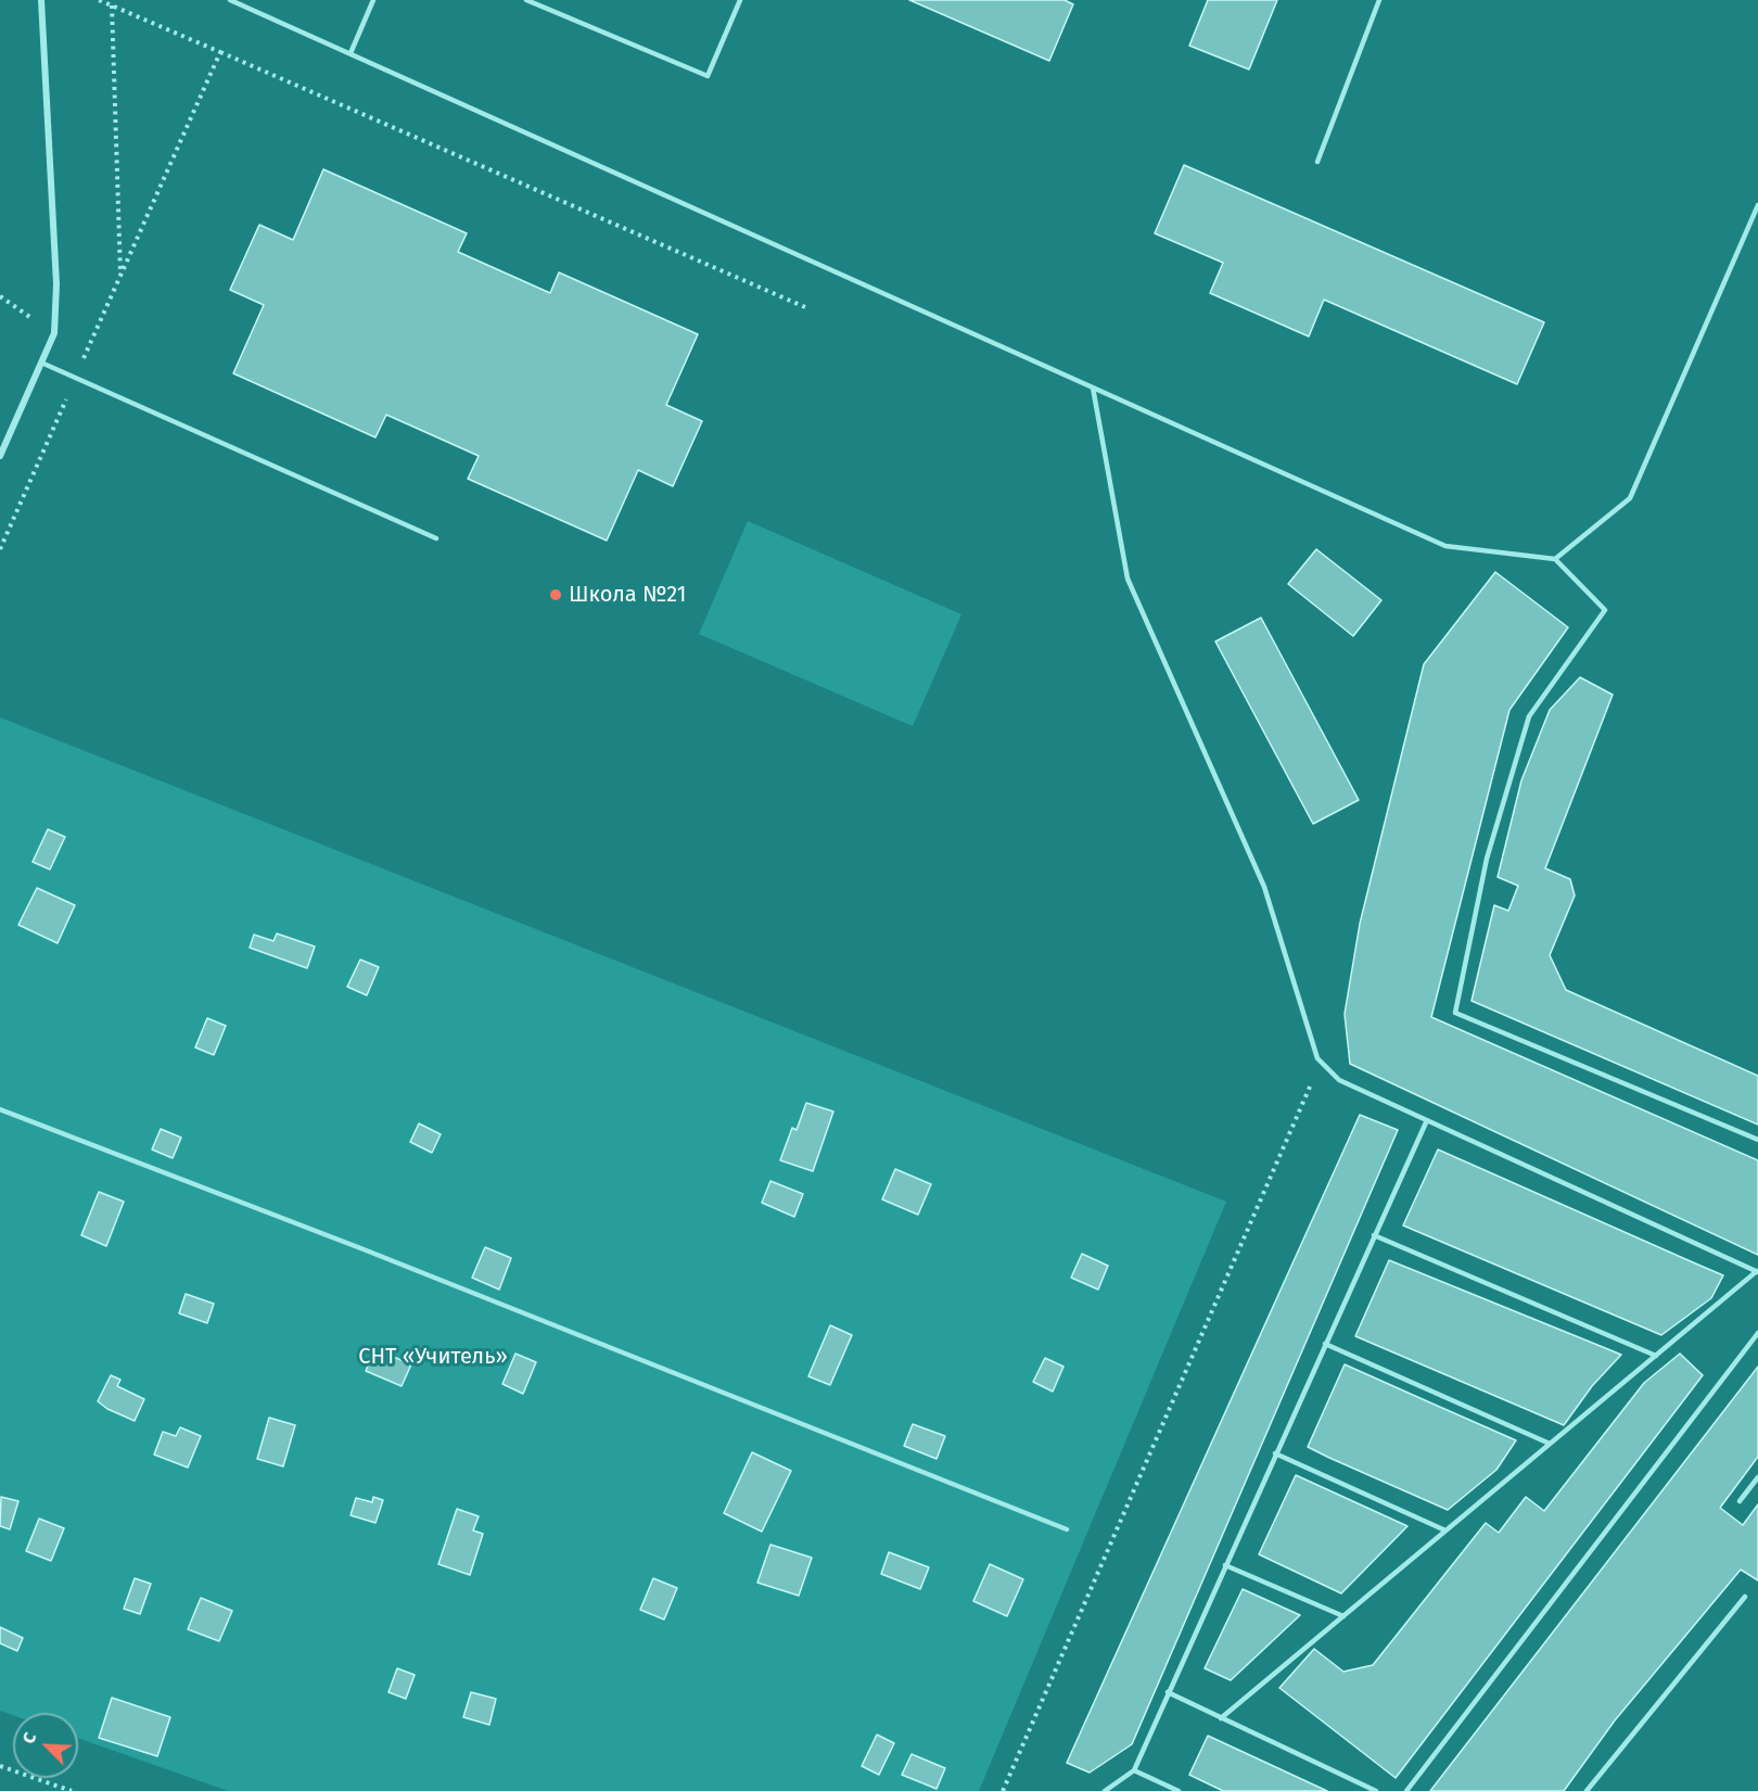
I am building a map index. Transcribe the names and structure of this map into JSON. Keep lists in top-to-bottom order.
{
  "parks": ["СНТ «Учитель»"],
  "places": ["Школа №21"],
  "north": "top left"
}
